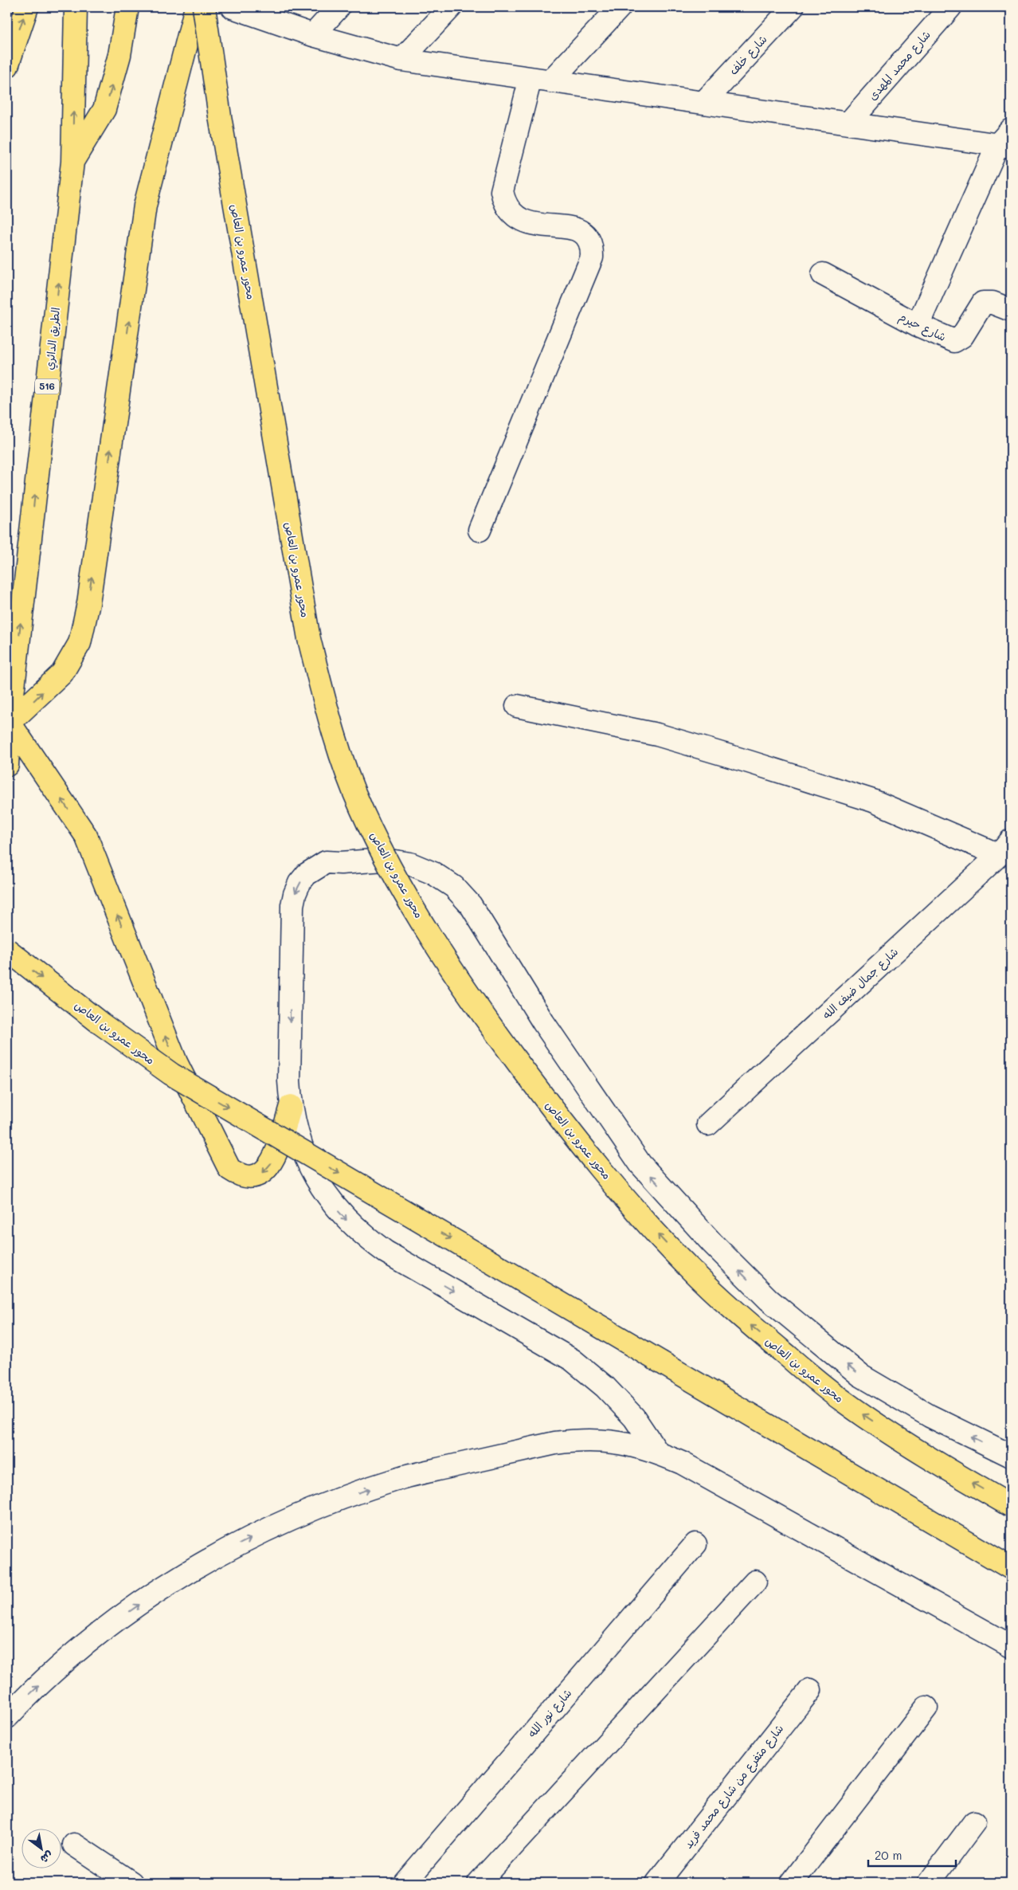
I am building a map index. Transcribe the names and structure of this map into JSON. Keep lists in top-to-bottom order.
{
  "streets": {
    "main road": ["محور عمرو بن العاص", "الطريق الدائري", "516"],
    "street": [
      "شارع خلف",
      "شارع محمد المهدى",
      "شارع حيرم",
      "شارع جمال ضيف الله",
      "شارع نور الله",
      "شارع متفرع من شارع محمد فريد"
    ]
  },
  "scale_bar": "20 m",
  "north": "bottom right"
}
